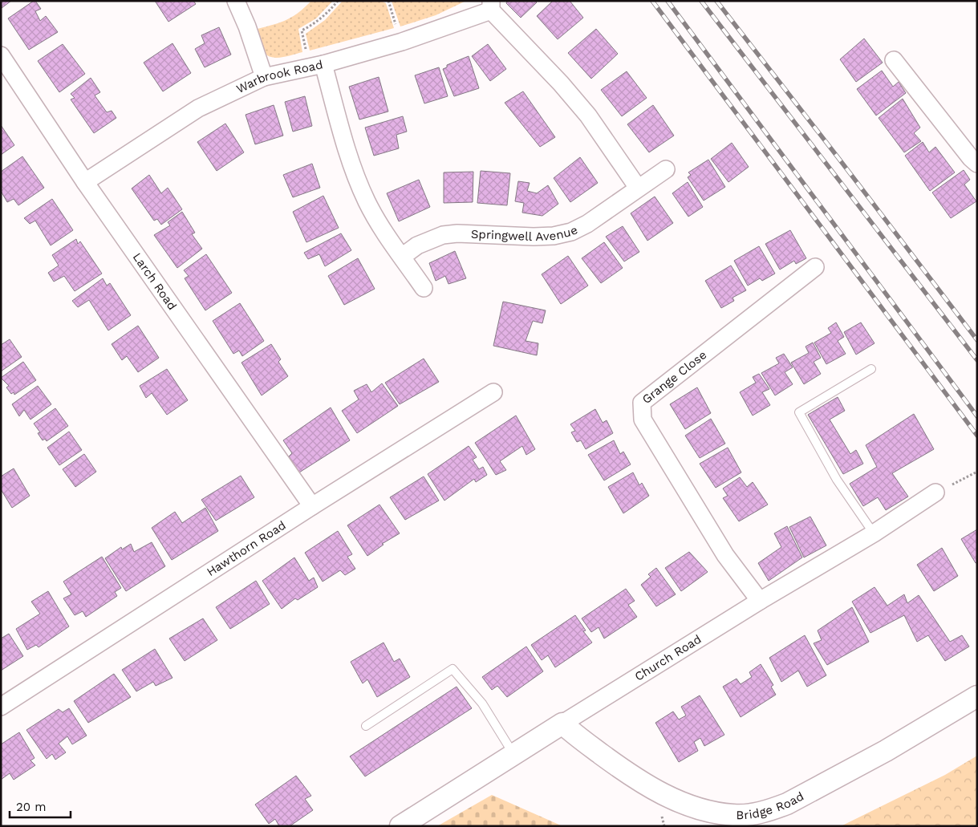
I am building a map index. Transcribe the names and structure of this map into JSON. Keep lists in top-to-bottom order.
{
  "streets": {
    "street": [
      "Warbrook Road",
      "Springwell Avenue",
      "Larch Road",
      "Grange Close",
      "Hawthorn Road",
      "Church Road",
      "Bridge Road"
    ]
  },
  "crossings": [
    ["Warbrook Road", "Larch Road"],
    ["Larch Road", "Hawthorn Road"],
    ["Grange Close", "Church Road"],
    ["Church Road", "Bridge Road"]
  ],
  "scale_bar": "20 m"
}
